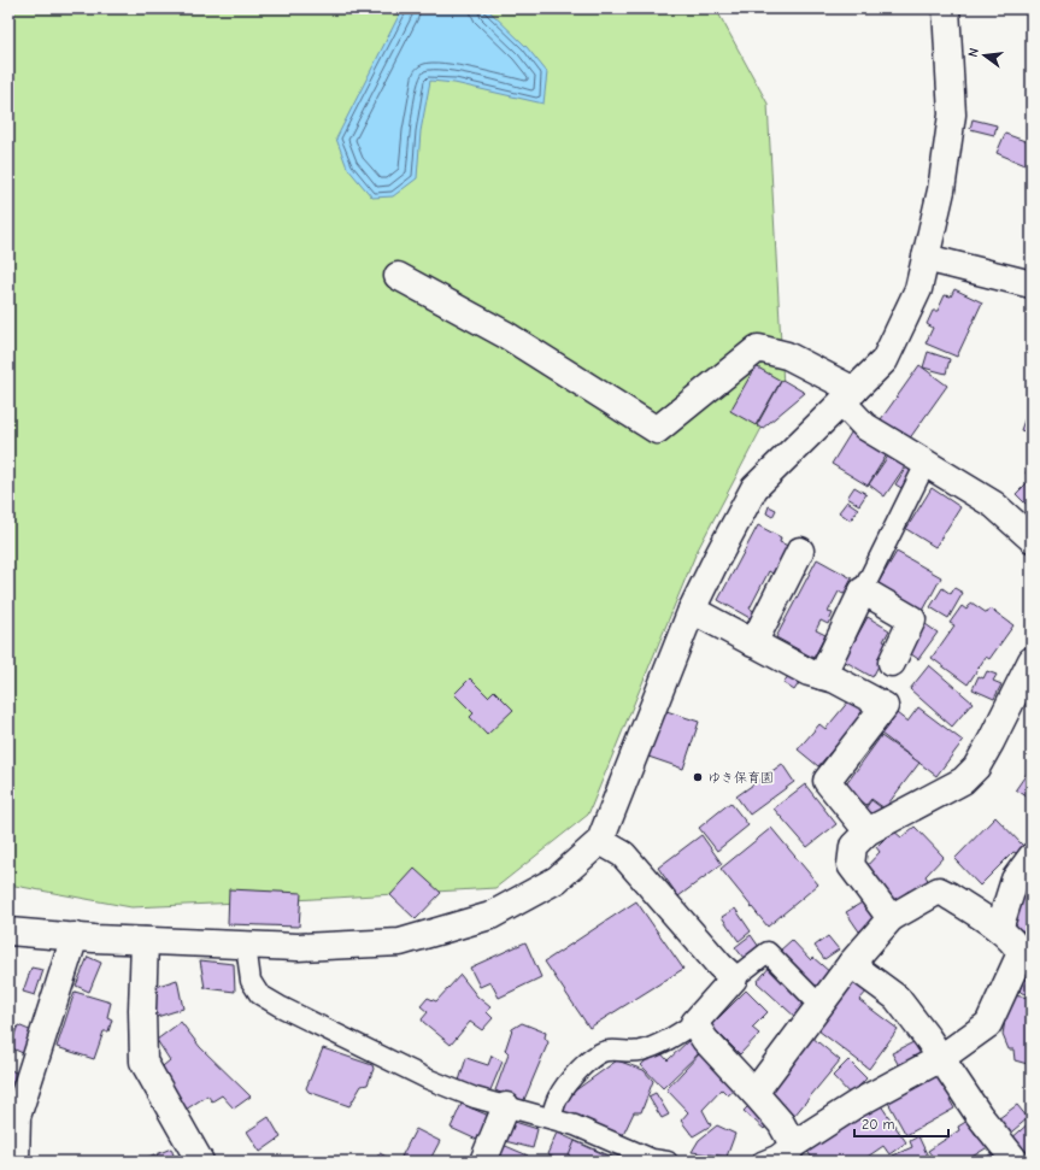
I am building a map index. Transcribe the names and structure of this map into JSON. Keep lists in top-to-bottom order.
{
  "places": ["ゆき保育園"],
  "scale_bar": "20 m",
  "north": "left"
}
